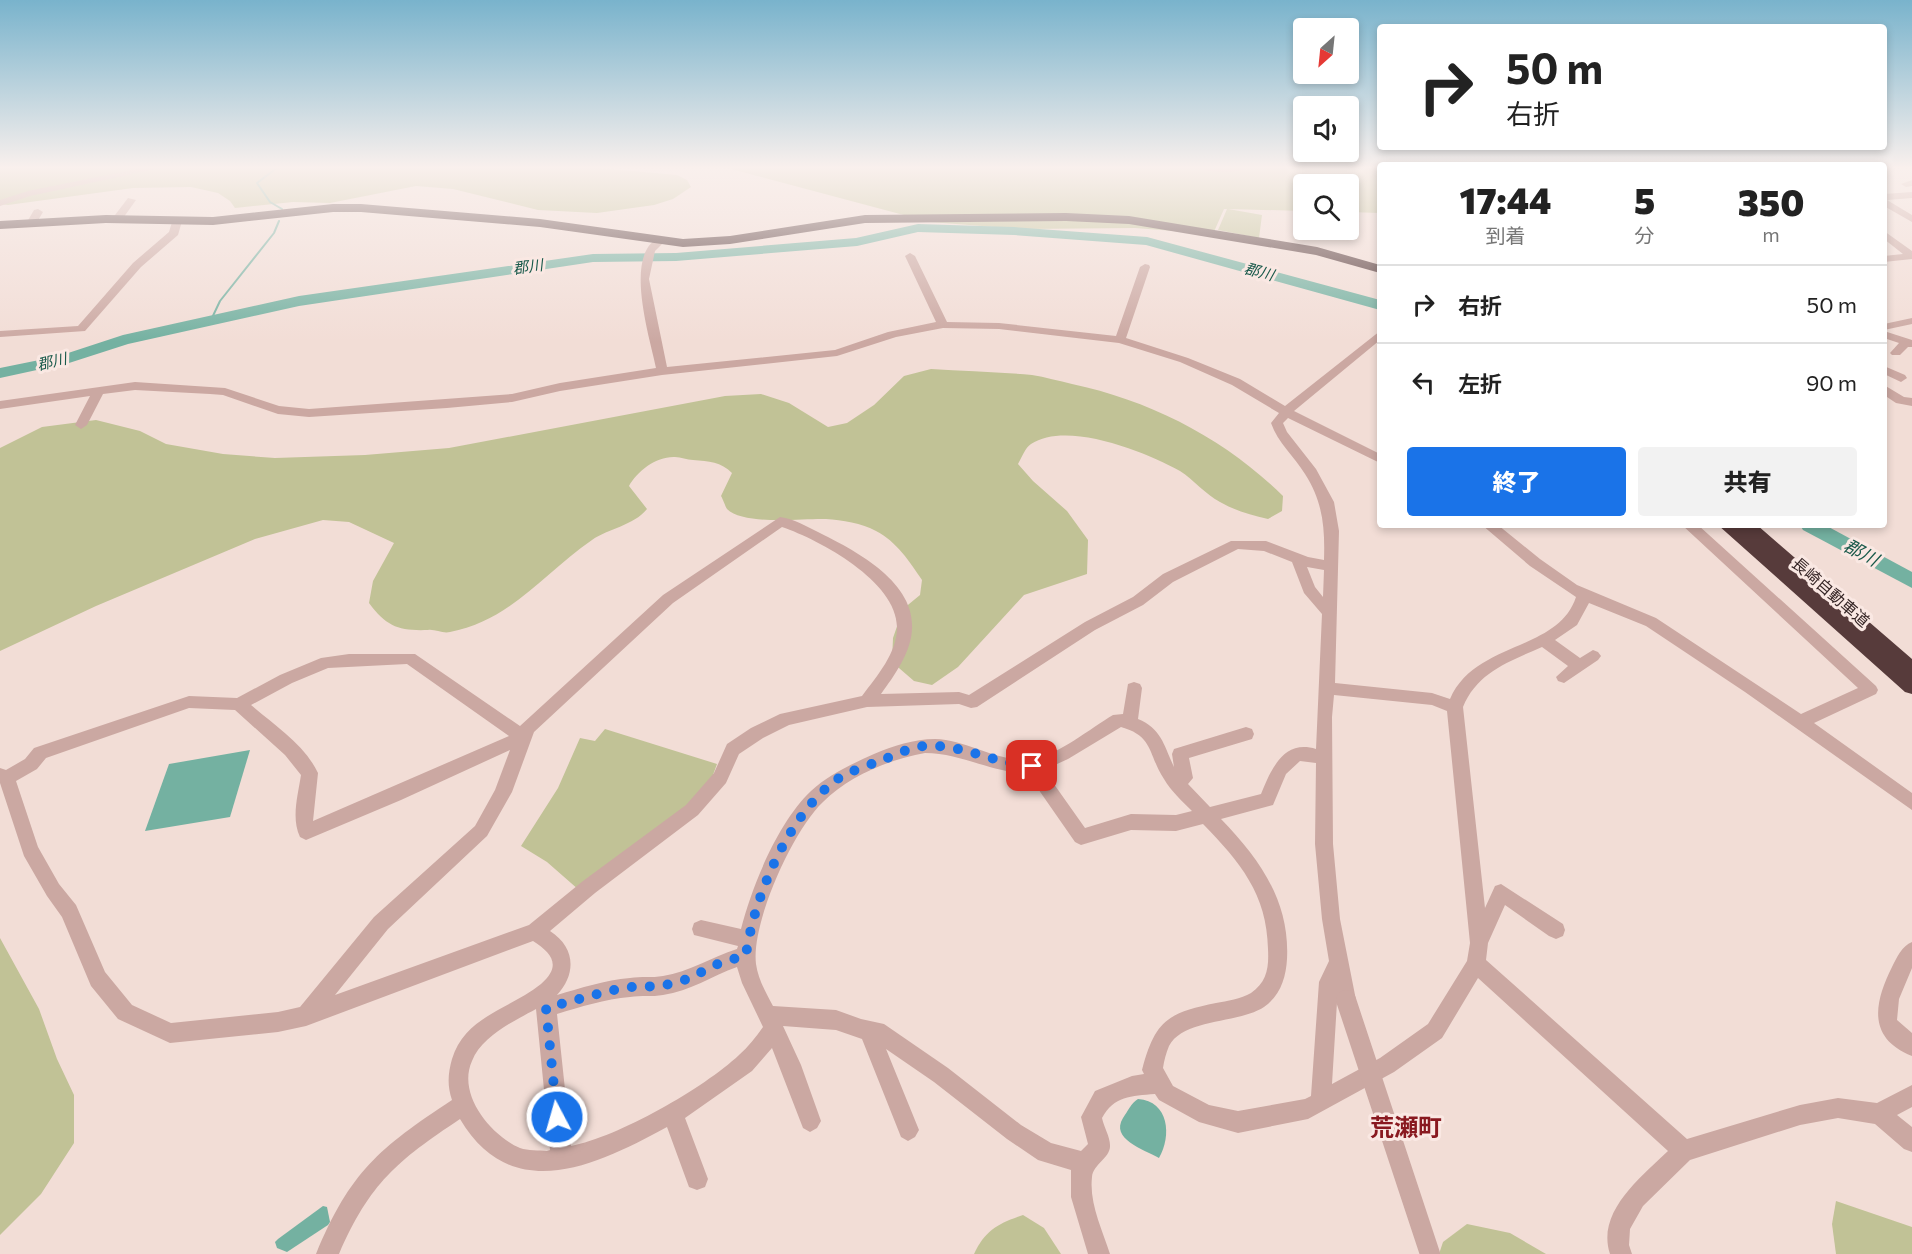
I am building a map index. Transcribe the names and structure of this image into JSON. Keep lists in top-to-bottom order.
{
  "streets": {
    "highway": ["長崎自動車道"]
  },
  "districts": ["荒瀬町"],
  "water": ["郡川"],
  "north": "bottom left",
  "page": {
    "turn": ["50 m", "右折"],
    "eta": [
      "17:44",
      "到着",
      "5",
      "分",
      "350",
      "m"
    ],
    "list": [
      {
        "name": "右折",
        "value": "50 m"
      },
      {
        "name": "左折",
        "value": "90 m"
      }
    ],
    "buttons": ["終了", "共有"]
  }
}
